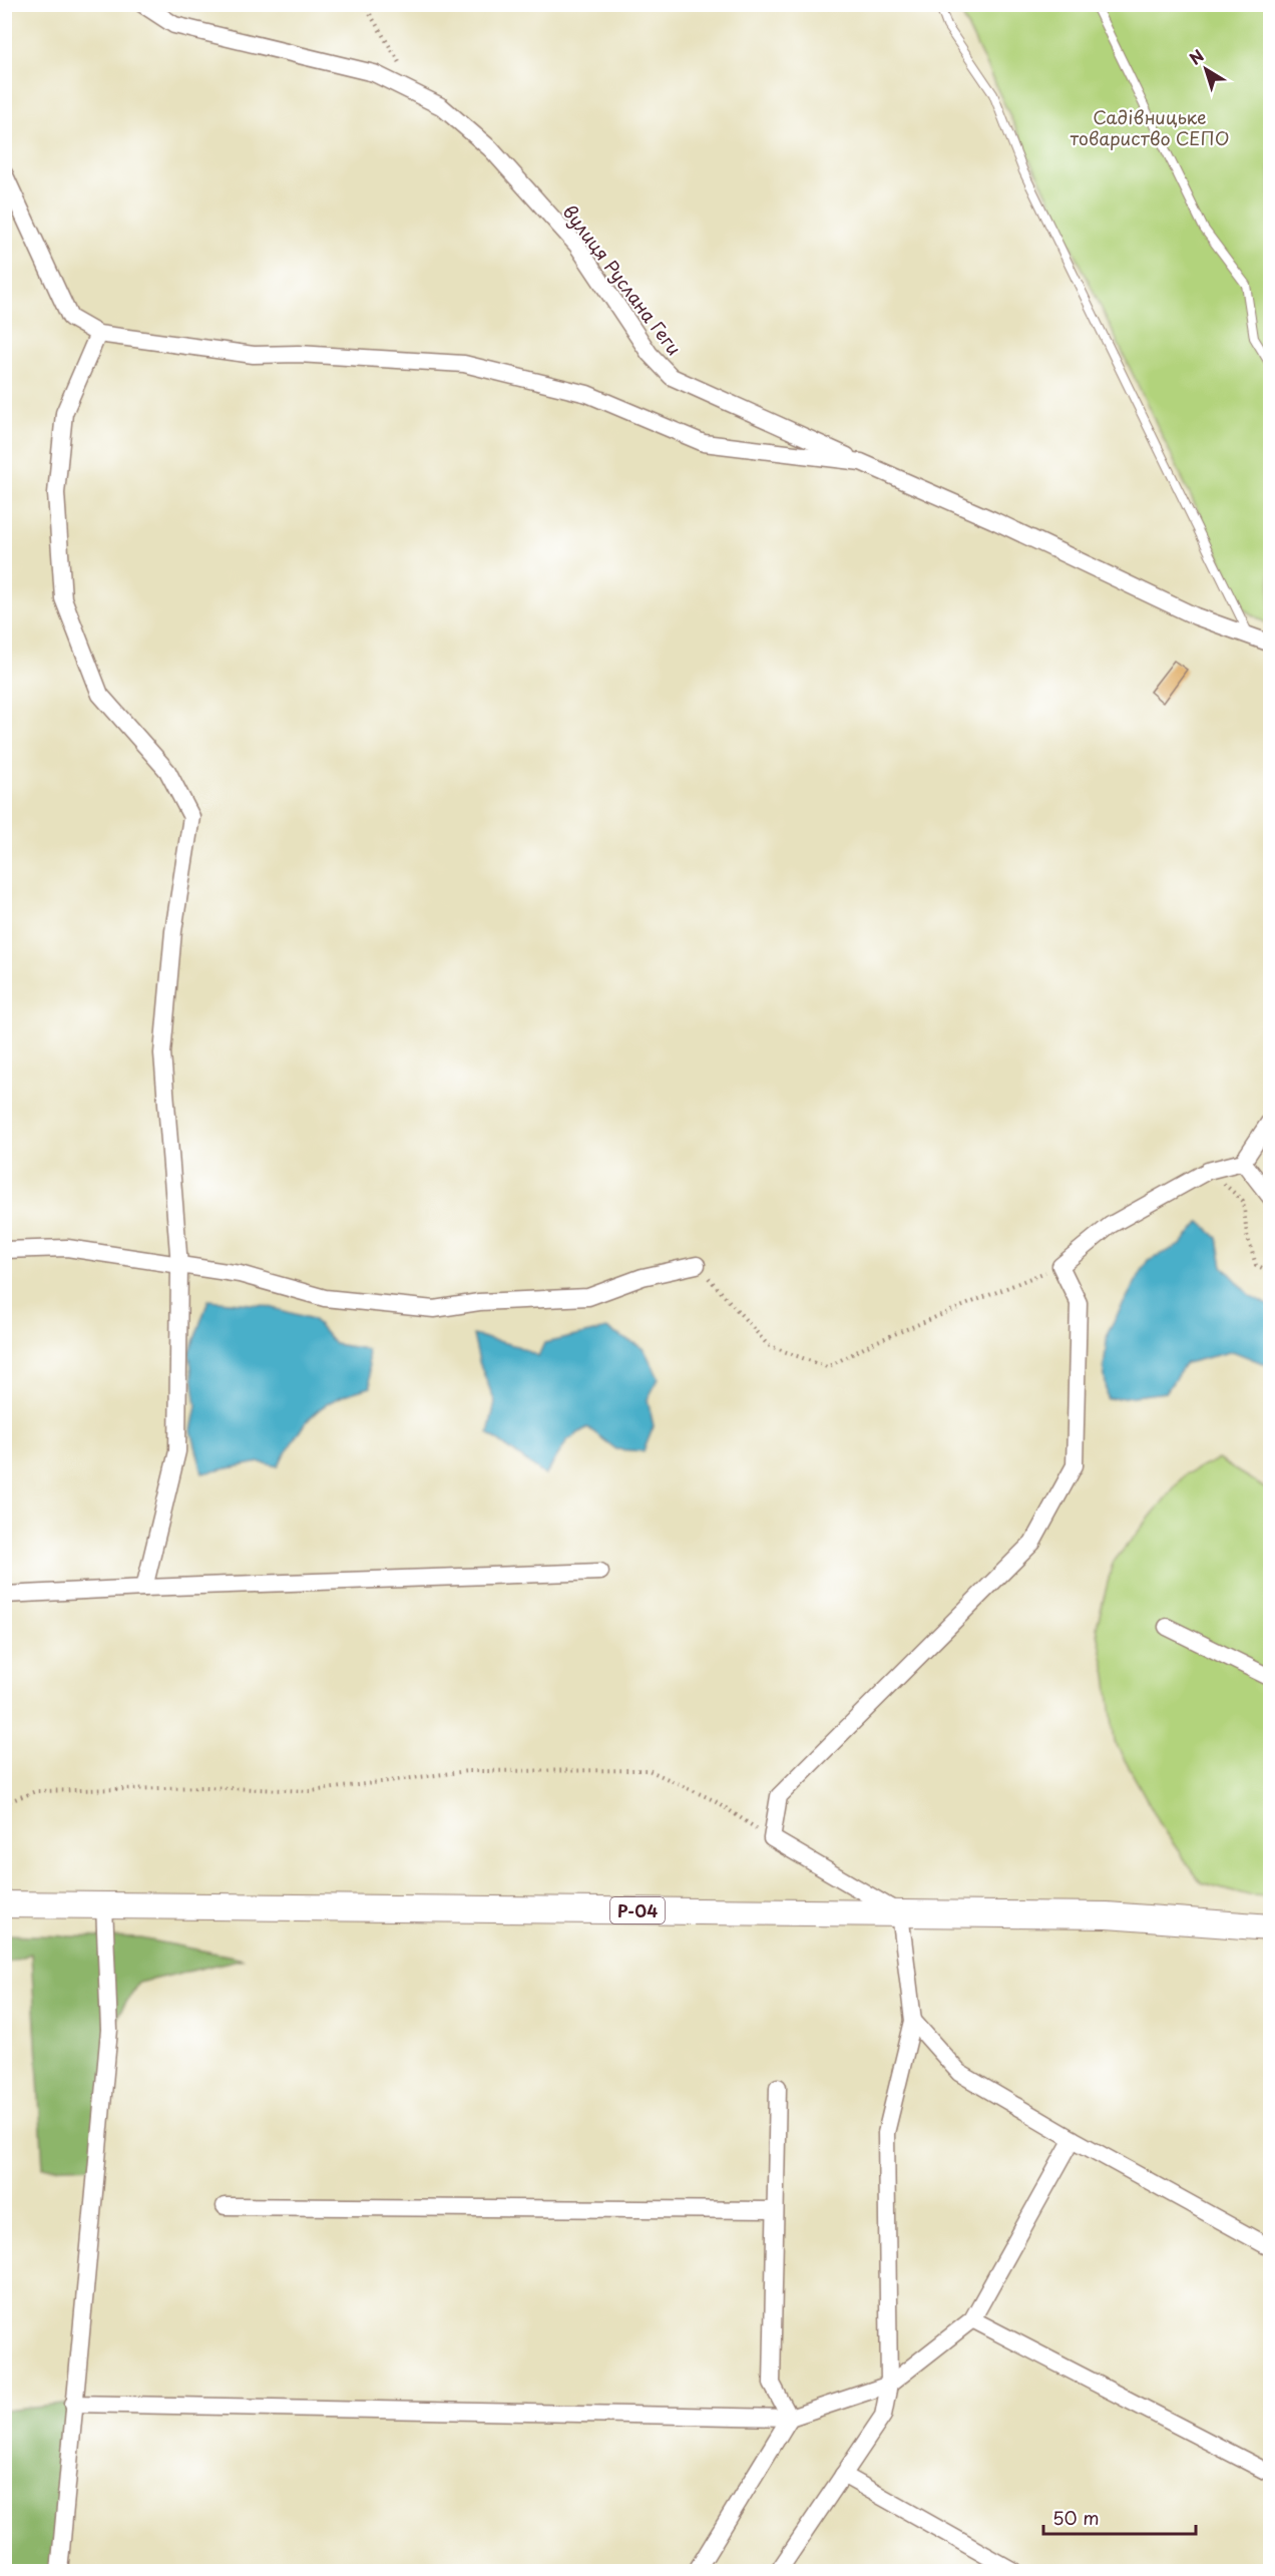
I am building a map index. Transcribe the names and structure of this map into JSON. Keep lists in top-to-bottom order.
{
  "streets": {
    "main road": ["Р-04"],
    "street": ["вулиця Руслана Геги"]
  },
  "parks": ["Садівницьке товариство СЕПО"],
  "scale_bar": "50 m",
  "north": "top left"
}
